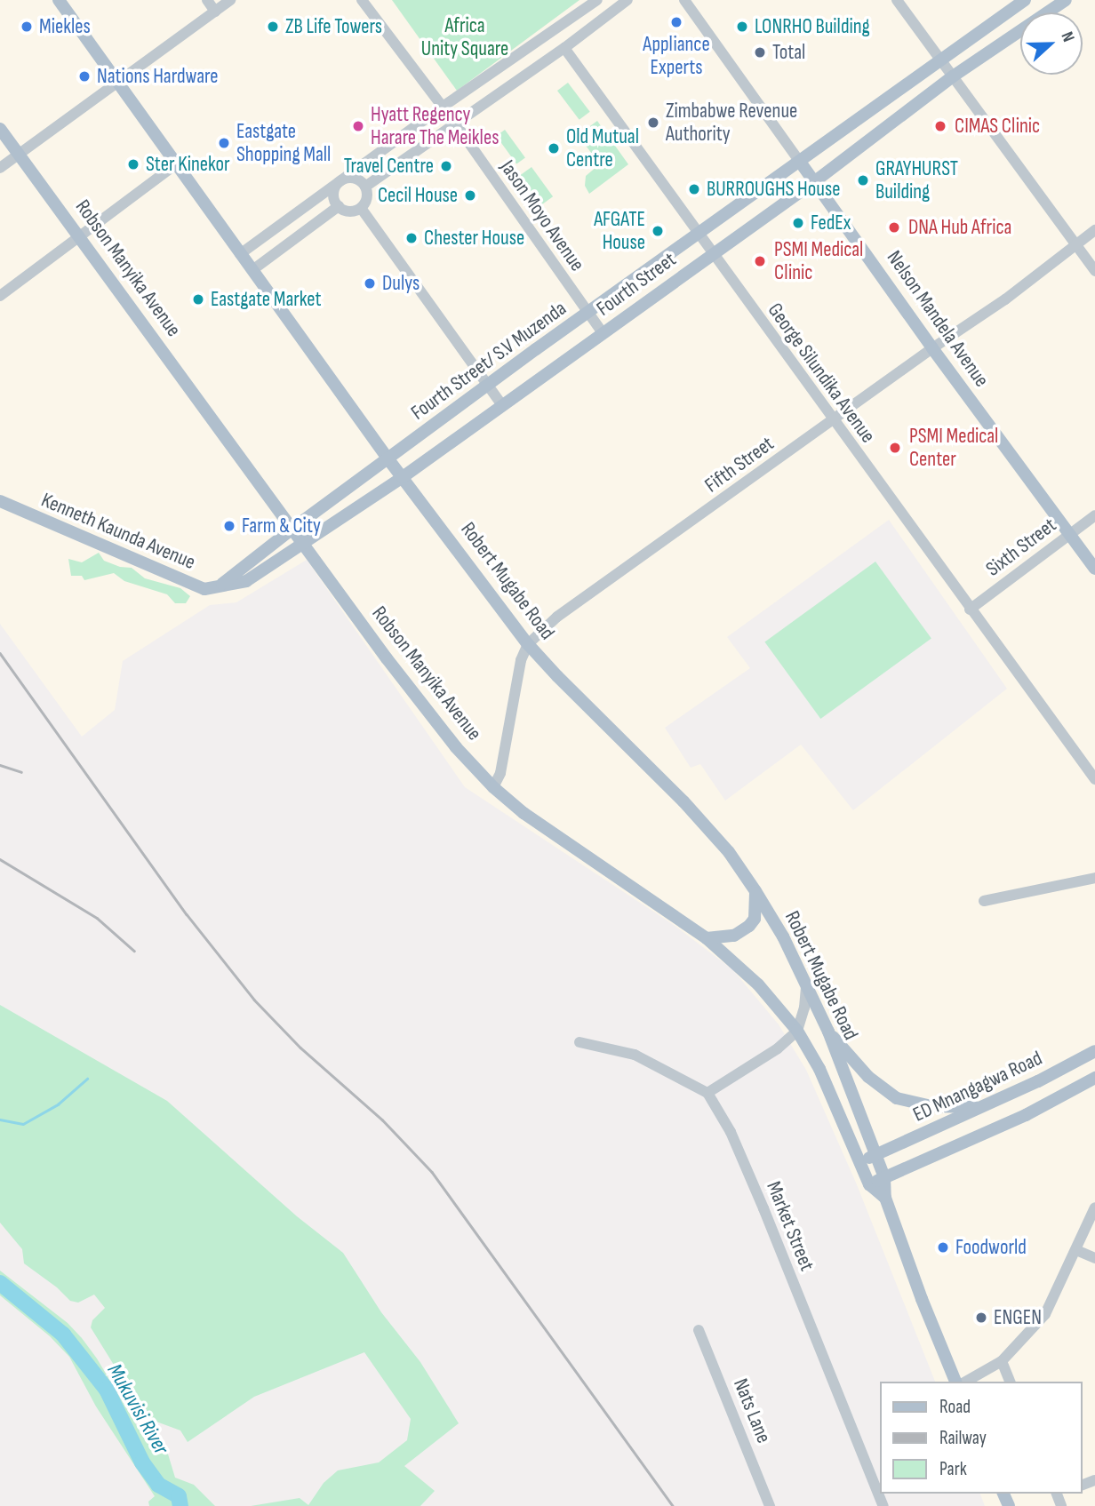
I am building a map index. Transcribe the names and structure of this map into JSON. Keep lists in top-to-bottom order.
{
  "streets": {
    "main road": [
      "Robson Manyika Avenue",
      "Fourth Street",
      "Nelson Mandela Avenue",
      "Fourth Street/ S.V Muzenda",
      "Kenneth Kaunda Avenue",
      "Robert Mugabe Road",
      "ED Mnangagwa Road"
    ],
    "street": [
      "Jason Moyo Avenue",
      "George Silundika Avenue",
      "Fifth Street",
      "Sixth Street",
      "Market Street",
      "Nats Lane"
    ]
  },
  "crossings": [
    ["Jason Moyo Avenue", "Fourth Street"],
    ["Jason Moyo Avenue", "Fourth Street/ S.V Muzenda"],
    ["Robson Manyika Avenue", "Fourth Street"],
    ["Robson Manyika Avenue", "Fourth Street/ S.V Muzenda"],
    ["Robson Manyika Avenue", "Robert Mugabe Road"],
    ["Robson Manyika Avenue", "ED Mnangagwa Road"],
    ["Fourth Street", "Nelson Mandela Avenue"],
    ["Fourth Street", "Fourth Street/ S.V Muzenda"],
    ["Fourth Street", "George Silundika Avenue"],
    ["Fourth Street", "Kenneth Kaunda Avenue"],
    ["Fourth Street", "Robert Mugabe Road"],
    ["Nelson Mandela Avenue", "Fourth Street/ S.V Muzenda"],
    ["Nelson Mandela Avenue", "Fifth Street"],
    ["Nelson Mandela Avenue", "Sixth Street"],
    ["Fourth Street/ S.V Muzenda", "George Silundika Avenue"],
    ["Fourth Street/ S.V Muzenda", "Kenneth Kaunda Avenue"],
    ["Fourth Street/ S.V Muzenda", "Robert Mugabe Road"],
    ["George Silundika Avenue", "Fifth Street"],
    ["George Silundika Avenue", "Sixth Street"],
    ["Fifth Street", "Robert Mugabe Road"],
    ["Robert Mugabe Road", "ED Mnangagwa Road"]
  ],
  "water": ["Mukuvisi River"],
  "parks": ["Africa Unity Square"],
  "places": [
    "Appliance Experts",
    "Miekles",
    "ZB Life Towers",
    "LONRHO Building",
    "Total",
    "Nations Hardware",
    "Zimbabwe Revenue Authority",
    "Hyatt Regency Harare The Meikles",
    "CIMAS Clinic",
    "Eastgate Shopping Mall",
    "Old Mutual Centre",
    "Ster Kinekor",
    "Travel Centre",
    "GRAYHURST Building",
    "BURROUGHS House",
    "Cecil House",
    "FedEx",
    "DNA Hub Africa",
    "AFGATE House",
    "Chester House",
    "PSMI Medical Clinic",
    "Dulys",
    "Eastgate Market",
    "PSMI Medical Center",
    "Farm & City",
    "Foodworld",
    "ENGEN"
  ],
  "legend": ["Road", "Railway", "Park"],
  "north": "right"
}
